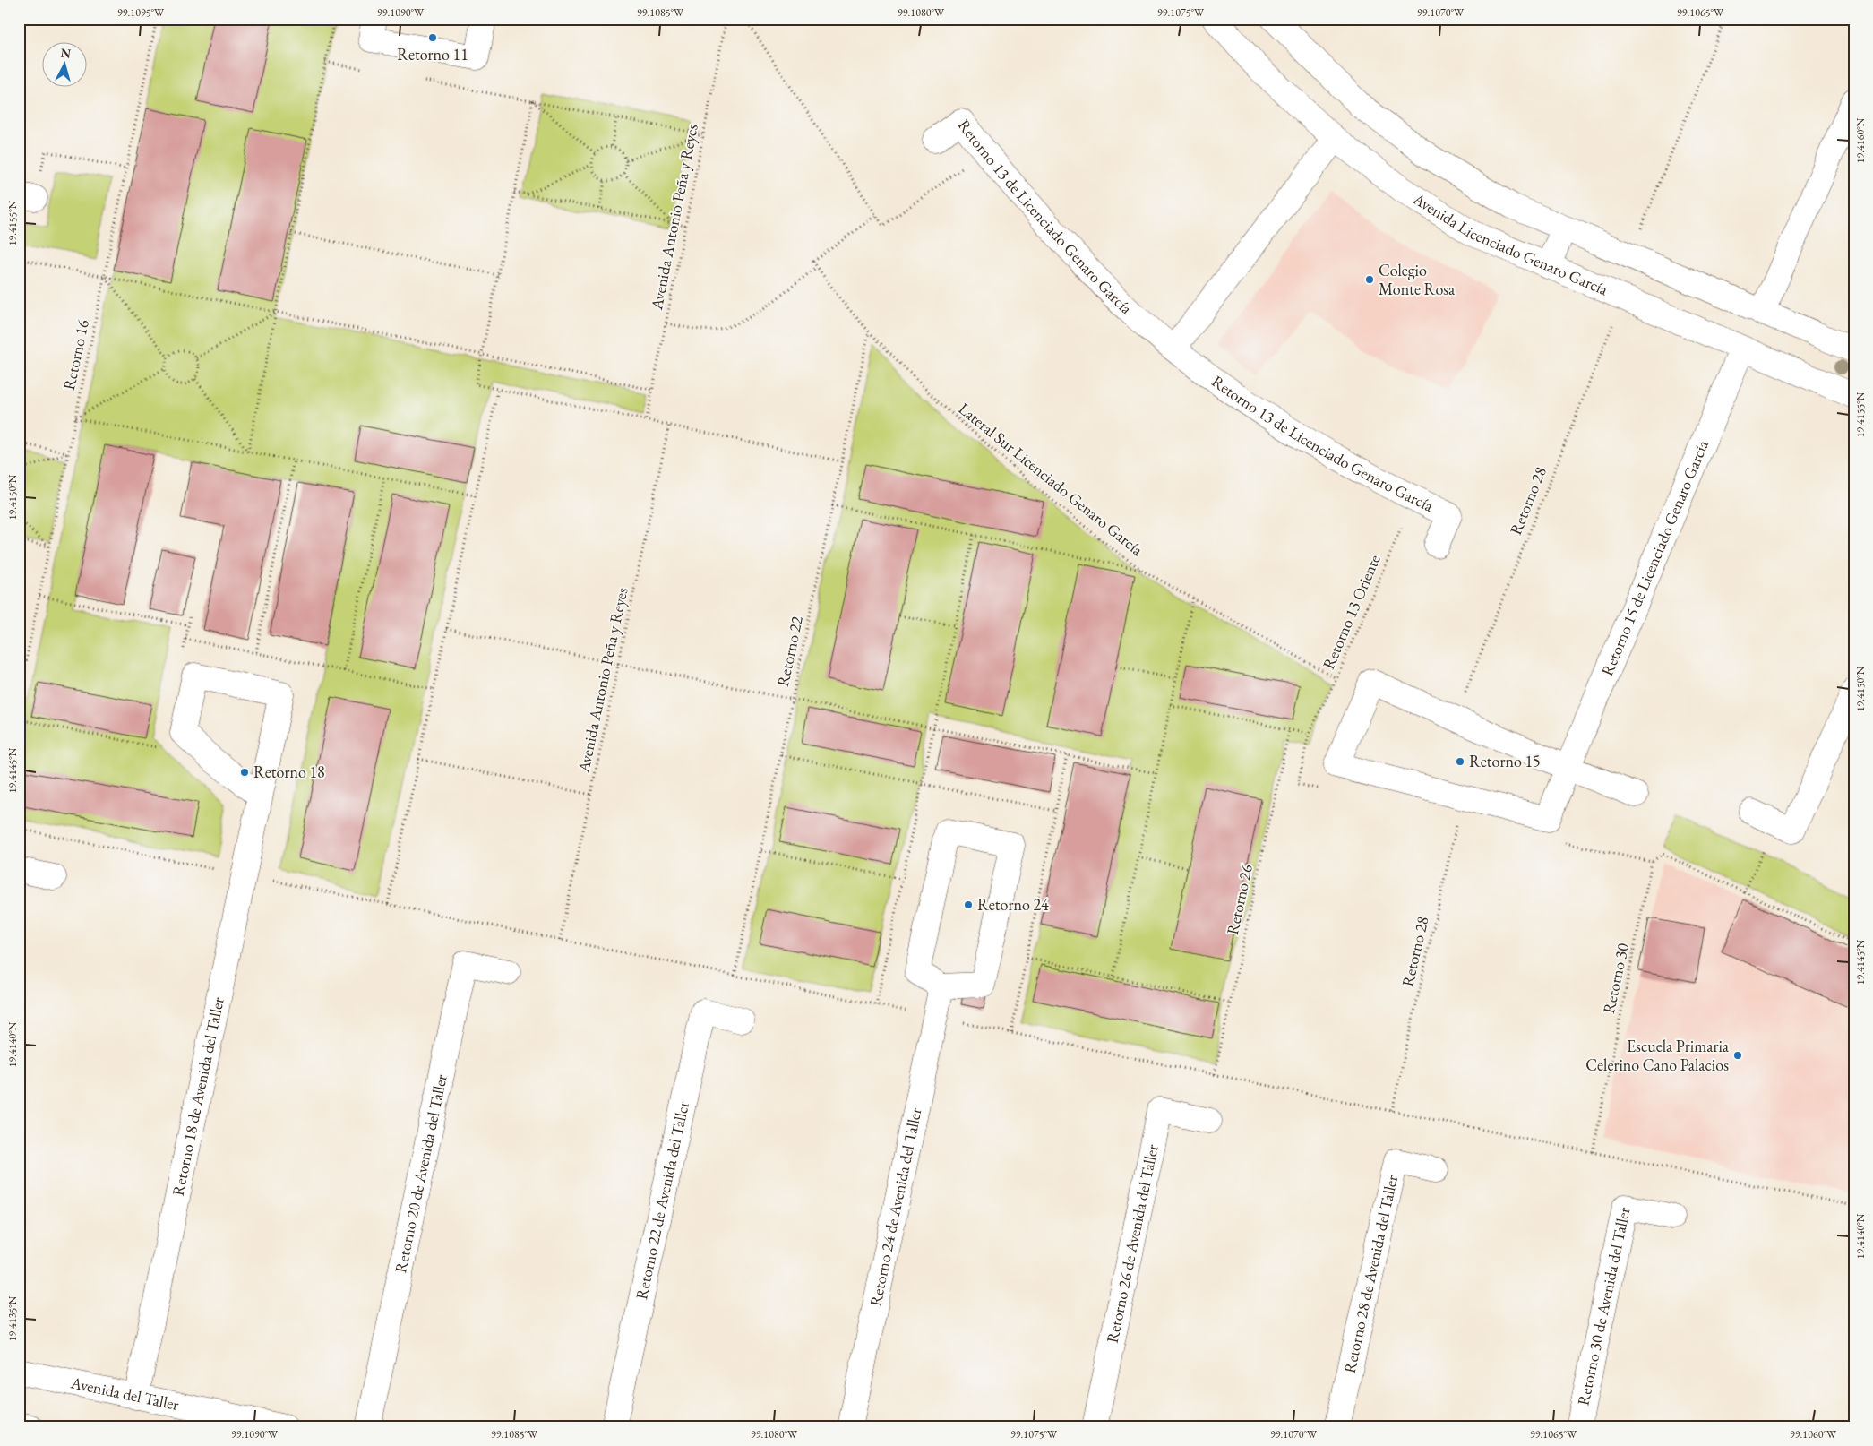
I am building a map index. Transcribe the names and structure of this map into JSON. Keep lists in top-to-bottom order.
{
  "streets": {
    "street": [
      "Retorno 13 de Licenciado Genaro García",
      "Avenida Licenciado Genaro García",
      "Retorno 15 de Licenciado Genaro García",
      "Retorno 18 de Avenida del Taller",
      "Retorno 20 de Avenida del Taller",
      "Retorno 22 de Avenida del Taller",
      "Retorno 24 de Avenida del Taller",
      "Retorno 26 de Avenida del Taller",
      "Retorno 28 de Avenida del Taller",
      "Retorno 30 de Avenida del Taller",
      "Avenida del Taller"
    ],
    "path": [
      "Avenida Antonio Peña y Reyes",
      "Retorno 16",
      "Lateral Sur Licenciado Genaro García",
      "Retorno 28",
      "Retorno 13 Oriente",
      "Retorno 22",
      "Retorno 26",
      "Retorno 30"
    ]
  },
  "crossings": [
    ["Retorno 13 de Licenciado Genaro García", "Retorno 13 Oriente"],
    ["Avenida Licenciado Genaro García", "Retorno 15 de Licenciado Genaro García"],
    ["Lateral Sur Licenciado Genaro García", "Retorno 13 Oriente"],
    ["Lateral Sur Licenciado Genaro García", "Retorno 22"],
    ["Retorno 28", "Retorno 15 de Licenciado Genaro García"],
    ["Retorno 13 Oriente", "Retorno 26"],
    ["Retorno 18 de Avenida del Taller", "Avenida del Taller"]
  ],
  "places": [
    "Retorno 11",
    "Colegio Monte Rosa",
    "Retorno 15",
    "Retorno 18",
    "Retorno 24",
    "Escuela Primaria Celerino Cano Palacios"
  ],
  "north": "top",
  "coordinates": [
    "99.1095°W",
    "99.1090°W",
    "99.1085°W",
    "99.1080°W",
    "99.1075°W",
    "99.1070°W",
    "99.1065°W",
    "19.4160°N",
    "19.4155°N",
    "19.4150°N",
    "19.4145°N",
    "19.4140°N",
    "19.4135°N",
    "99.1060°W"
  ]
}
